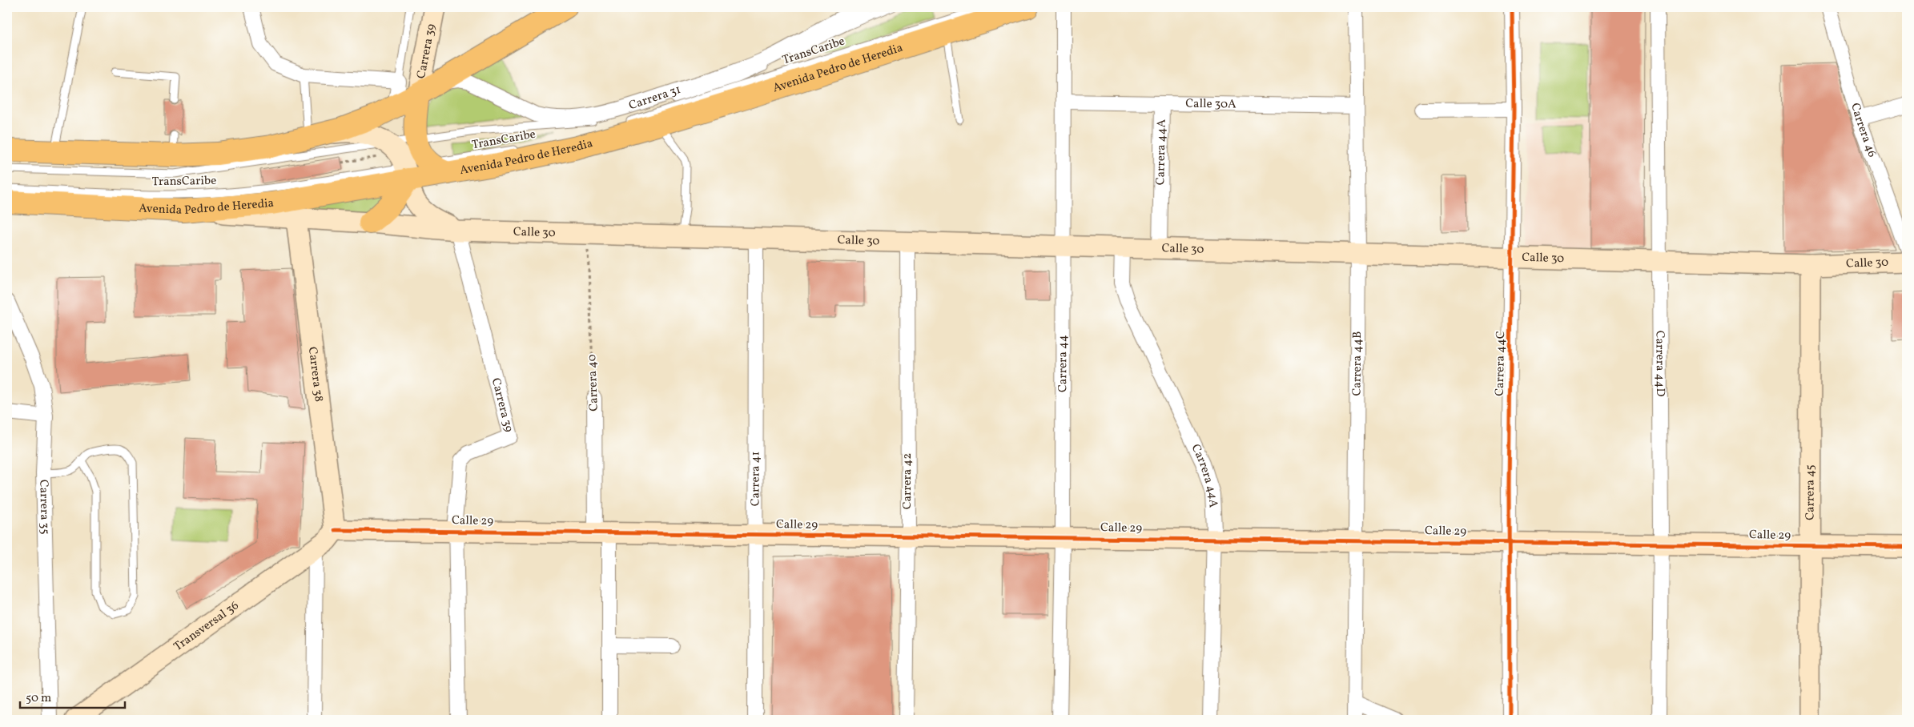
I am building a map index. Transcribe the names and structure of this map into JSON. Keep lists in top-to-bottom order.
{
  "streets": {
    "highway": ["Avenida Pedro de Heredia"],
    "street": [
      "Carrera 39",
      "Carrera 31",
      "Calle 30A",
      "Carrera 46",
      "Carrera 44A",
      "Calle 30",
      "Carrera 44",
      "Carrera 44B",
      "Carrera 44C",
      "Carrera 44D",
      "Carrera 38",
      "Carrera 40",
      "Carrera 41",
      "Carrera 42",
      "Carrera 45",
      "Carrera 35",
      "Calle 29",
      "Transversal 36"
    ],
    "lane": ["TransCaribe"]
  },
  "crossings": [
    ["Carrera 39", "Carrera 31"],
    ["Carrera 39", "Calle 30"],
    ["Carrera 39", "Calle 29"],
    ["TransCaribe", "Avenida Pedro de Heredia"],
    ["TransCaribe", "Calle 30"],
    ["Avenida Pedro de Heredia", "Calle 30"],
    ["Calle 30A", "Carrera 44A"],
    ["Calle 30A", "Carrera 44"],
    ["Calle 30A", "Carrera 44B"],
    ["Carrera 44A", "Calle 30"],
    ["Carrera 44A", "Calle 29"],
    ["Calle 30", "Carrera 44"],
    ["Calle 30", "Carrera 44B"],
    ["Calle 30", "Carrera 44C"],
    ["Calle 30", "Carrera 44D"],
    ["Calle 30", "Carrera 38"],
    ["Calle 30", "Carrera 40"],
    ["Calle 30", "Carrera 41"],
    ["Calle 30", "Carrera 42"],
    ["Calle 30", "Carrera 45"],
    ["Carrera 44", "Calle 29"],
    ["Carrera 44B", "Calle 29"],
    ["Carrera 44C", "Calle 29"],
    ["Carrera 44D", "Calle 29"],
    ["Carrera 38", "Calle 29"],
    ["Carrera 38", "Transversal 36"],
    ["Carrera 40", "Calle 29"],
    ["Carrera 41", "Calle 29"],
    ["Carrera 42", "Calle 29"],
    ["Carrera 45", "Calle 29"],
    ["Calle 29", "Transversal 36"]
  ],
  "scale_bar": "50 m"
}
